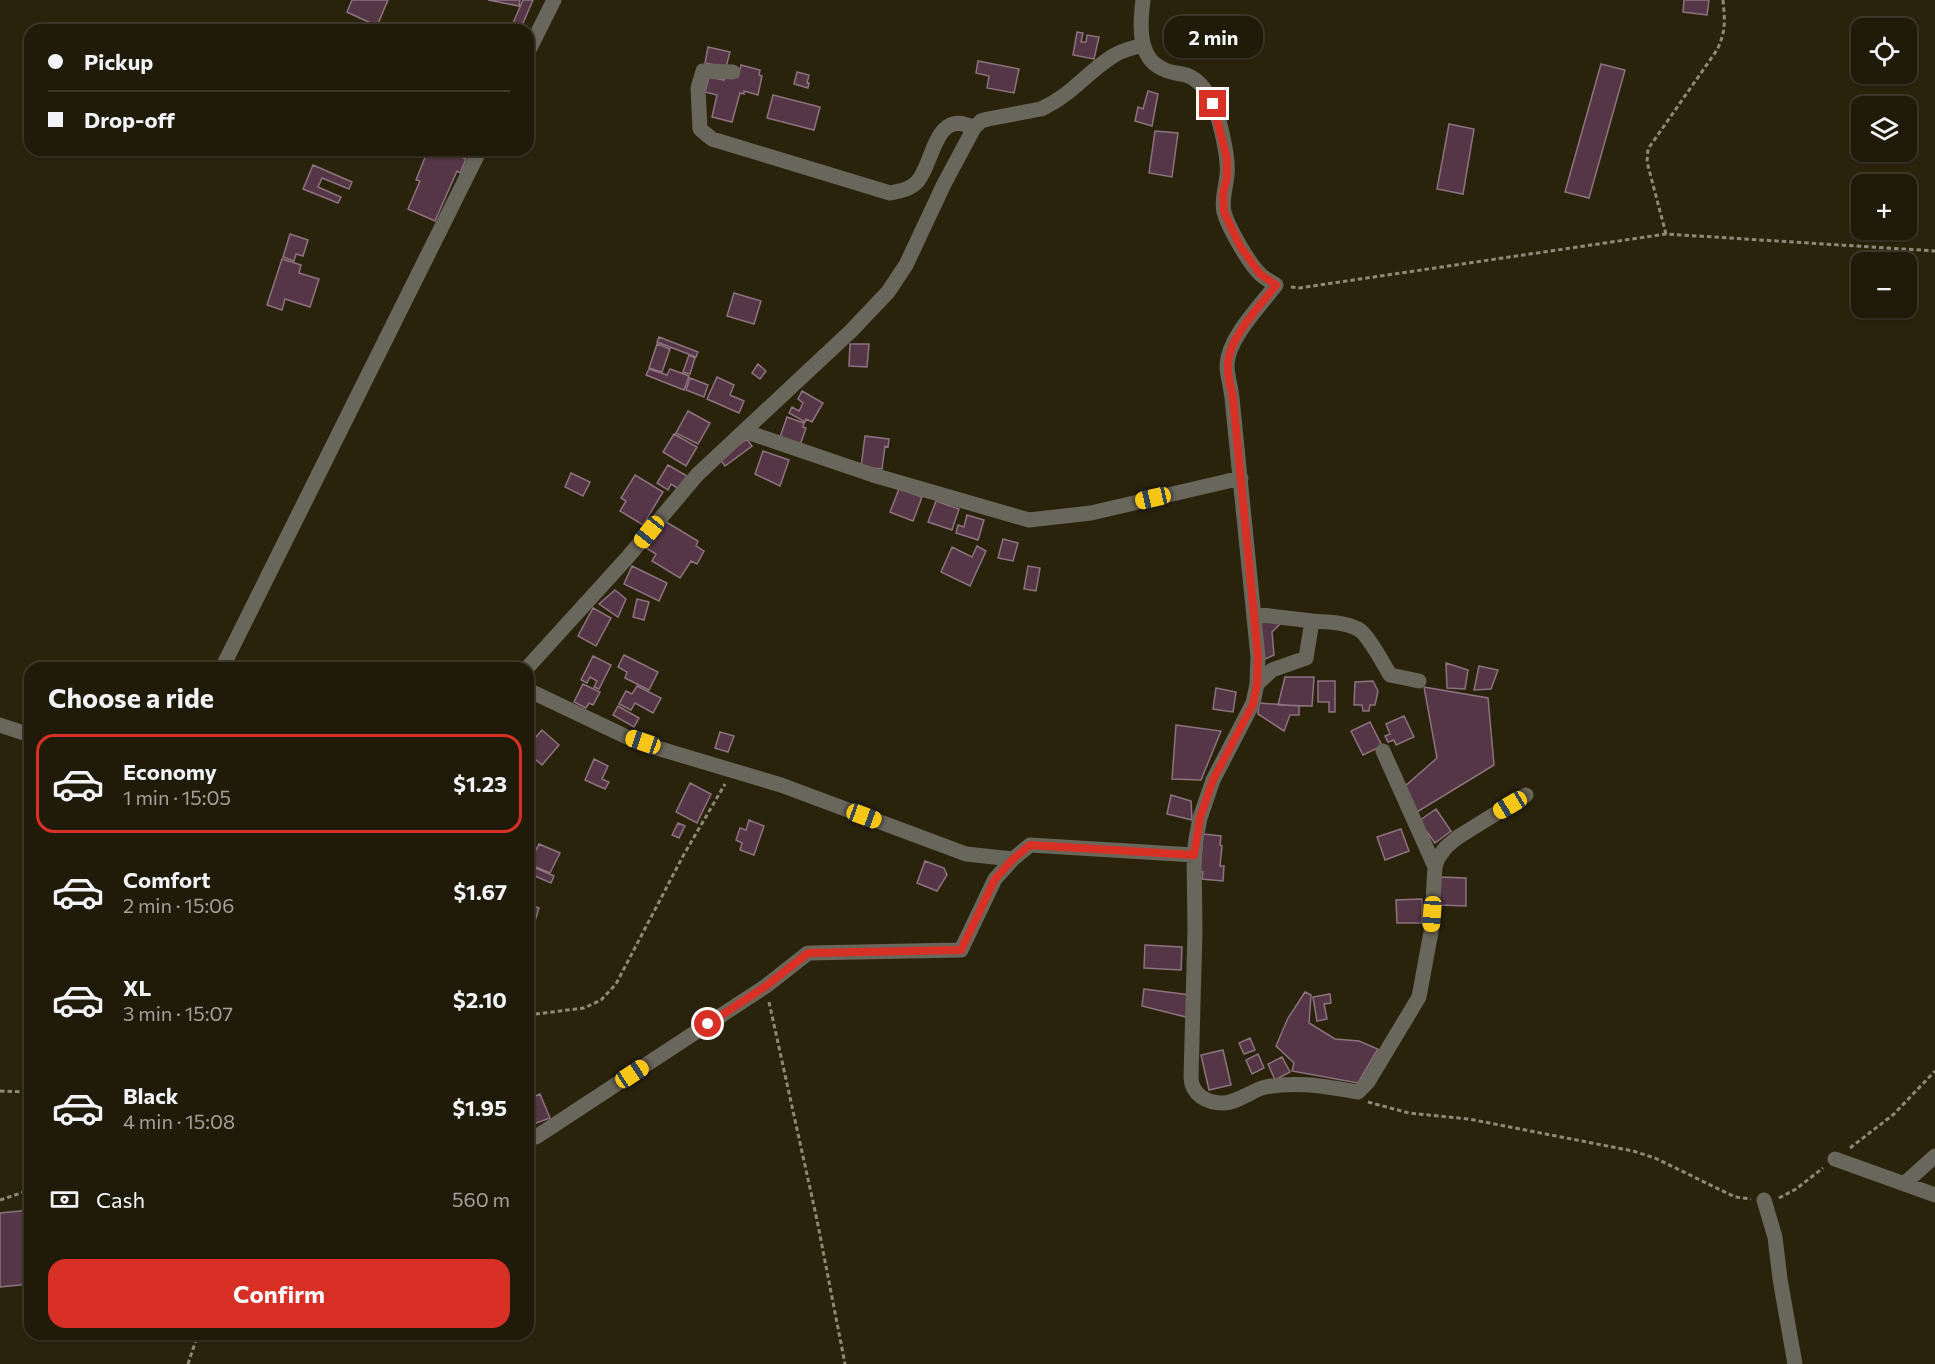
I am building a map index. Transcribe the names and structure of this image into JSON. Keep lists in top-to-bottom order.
{
  "page": {
    "bubble": "2 min",
    "map_buttons": ["+", "−"],
    "banner": ["Pickup", "Drop-off"],
    "heading": "Choose a ride",
    "list": [
      {
        "name": "Economy",
        "note": "1 min · 15:05",
        "value": "$1.23"
      },
      {
        "name": "Comfort",
        "note": "2 min · 15:06",
        "value": "$1.67"
      },
      {
        "name": "XL",
        "note": "3 min · 15:07",
        "value": "$2.10"
      },
      {
        "name": "Black",
        "note": "4 min · 15:08",
        "value": "$1.95"
      }
    ],
    "pay": ["Cash", "560 m"],
    "buttons": "Confirm"
  }
}
